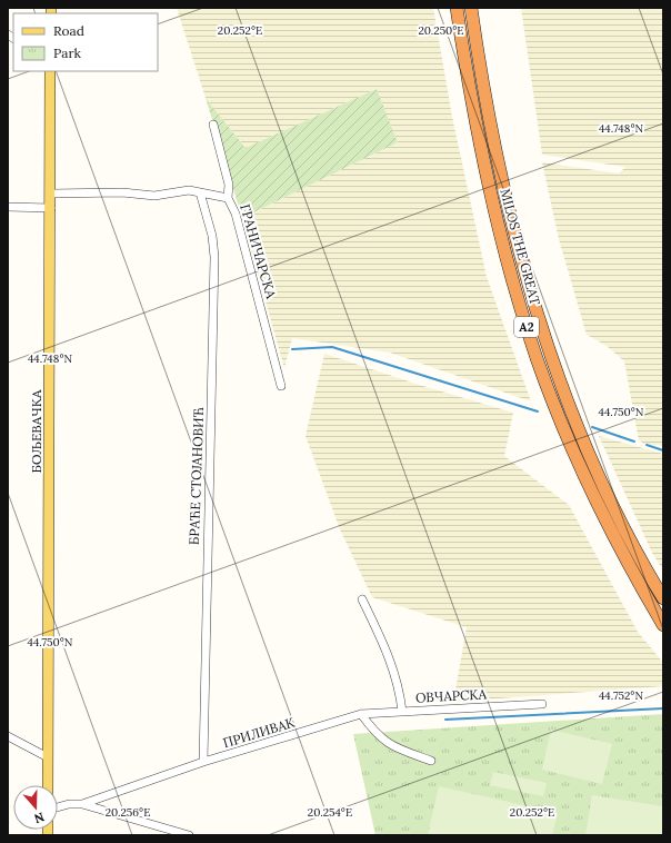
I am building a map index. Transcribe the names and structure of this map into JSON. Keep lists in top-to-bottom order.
{
  "streets": {
    "highway": ["MILOS THE GREAT", "A2"],
    "main road": ["БОЉЕВАЧКА"],
    "street": [
      "ГРАНИЧАРСКА",
      "БРАЋЕ СТОЈАНОВИЋ",
      "ОВЧАРСКА",
      "ПРИЛИВАК"
    ]
  },
  "crossings": [
    ["БРАЋЕ СТОЈАНОВИЋ", "ПРИЛИВАК"],
    ["ОВЧАРСКА", "ПРИЛИВАК"]
  ],
  "legend": ["Road", "Park"],
  "north": "bottom",
  "coordinates": [
    "20.252°E",
    "20.250°E",
    "44.748°N",
    "44.750°N",
    "44.752°N",
    "20.256°E",
    "20.254°E"
  ]
}
